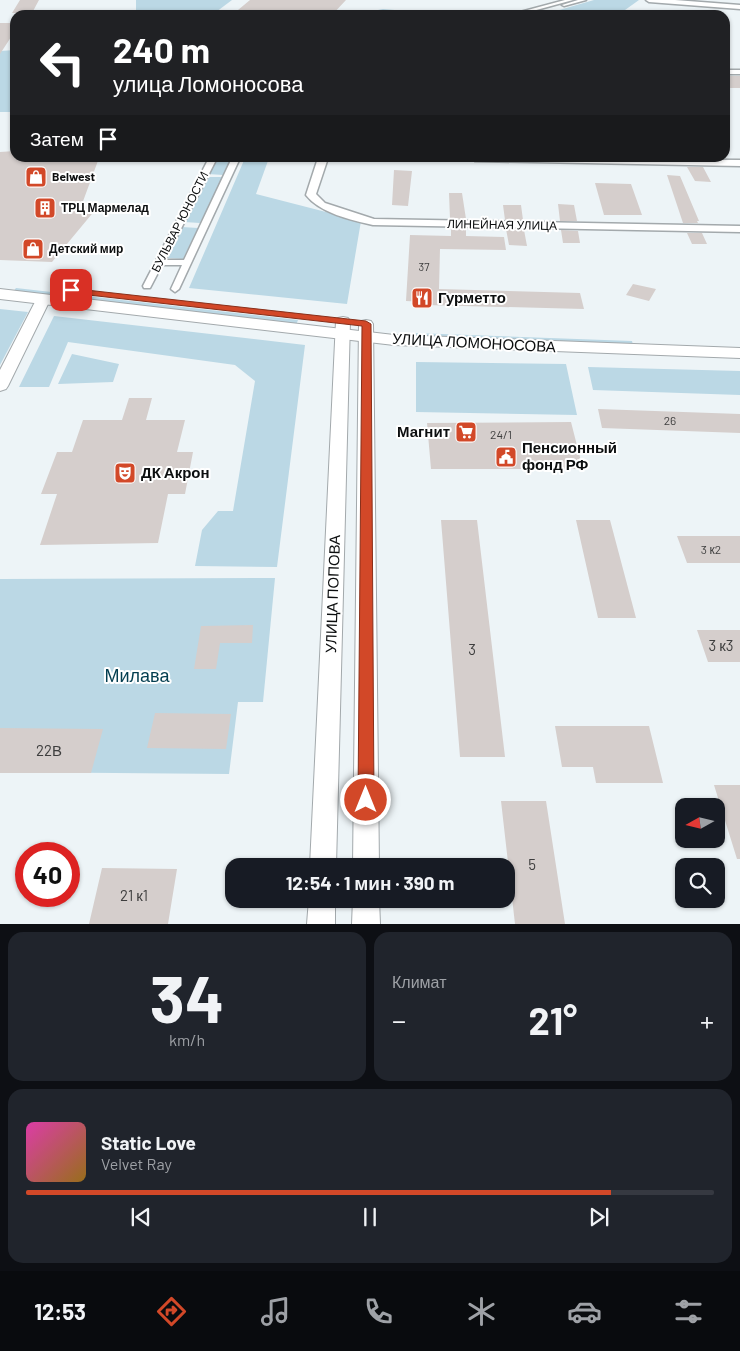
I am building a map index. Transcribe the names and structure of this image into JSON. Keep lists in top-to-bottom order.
{
  "streets": {
    "main road": ["УЛИЦА ЛОМОНОСОВА"],
    "street": ["БУЛЬВАР ЮНОСТИ", "ЛИНЕЙНАЯ УЛИЦА", "УЛИЦА ПОПОВА"]
  },
  "crossings": [
    ["УЛИЦА ЛОМОНОСОВА", "УЛИЦА ПОПОВА"]
  ],
  "parks": ["Милава"],
  "places": {
    "shop": ["Belwest", "Детский мир"],
    "building": ["ТРЦ Мармелад"],
    "restaurant": ["Гурметто"],
    "supermarket": ["Магнит"],
    "public building": ["Пенсионный фонд РФ"],
    "theatre": ["ДК Акрон"]
  },
  "house_numbers": [
    "37",
    "26",
    "24/1",
    "3 к2",
    "3 к3",
    "3",
    "22В",
    "5",
    "21 к1"
  ],
  "north": "left",
  "page": {
    "turn": ["240 m", "улица Ломоносова"],
    "then": "Затем",
    "limit": "40",
    "trip": "12:54 · 1 мин · 390 m",
    "tile": [
      ["34", "km/h"],
      "Климат"
    ],
    "heat": ["−", "21°", "+"],
    "song": ["Static Love", "Velvet Ray"],
    "tabs": "12:53"
  }
}
